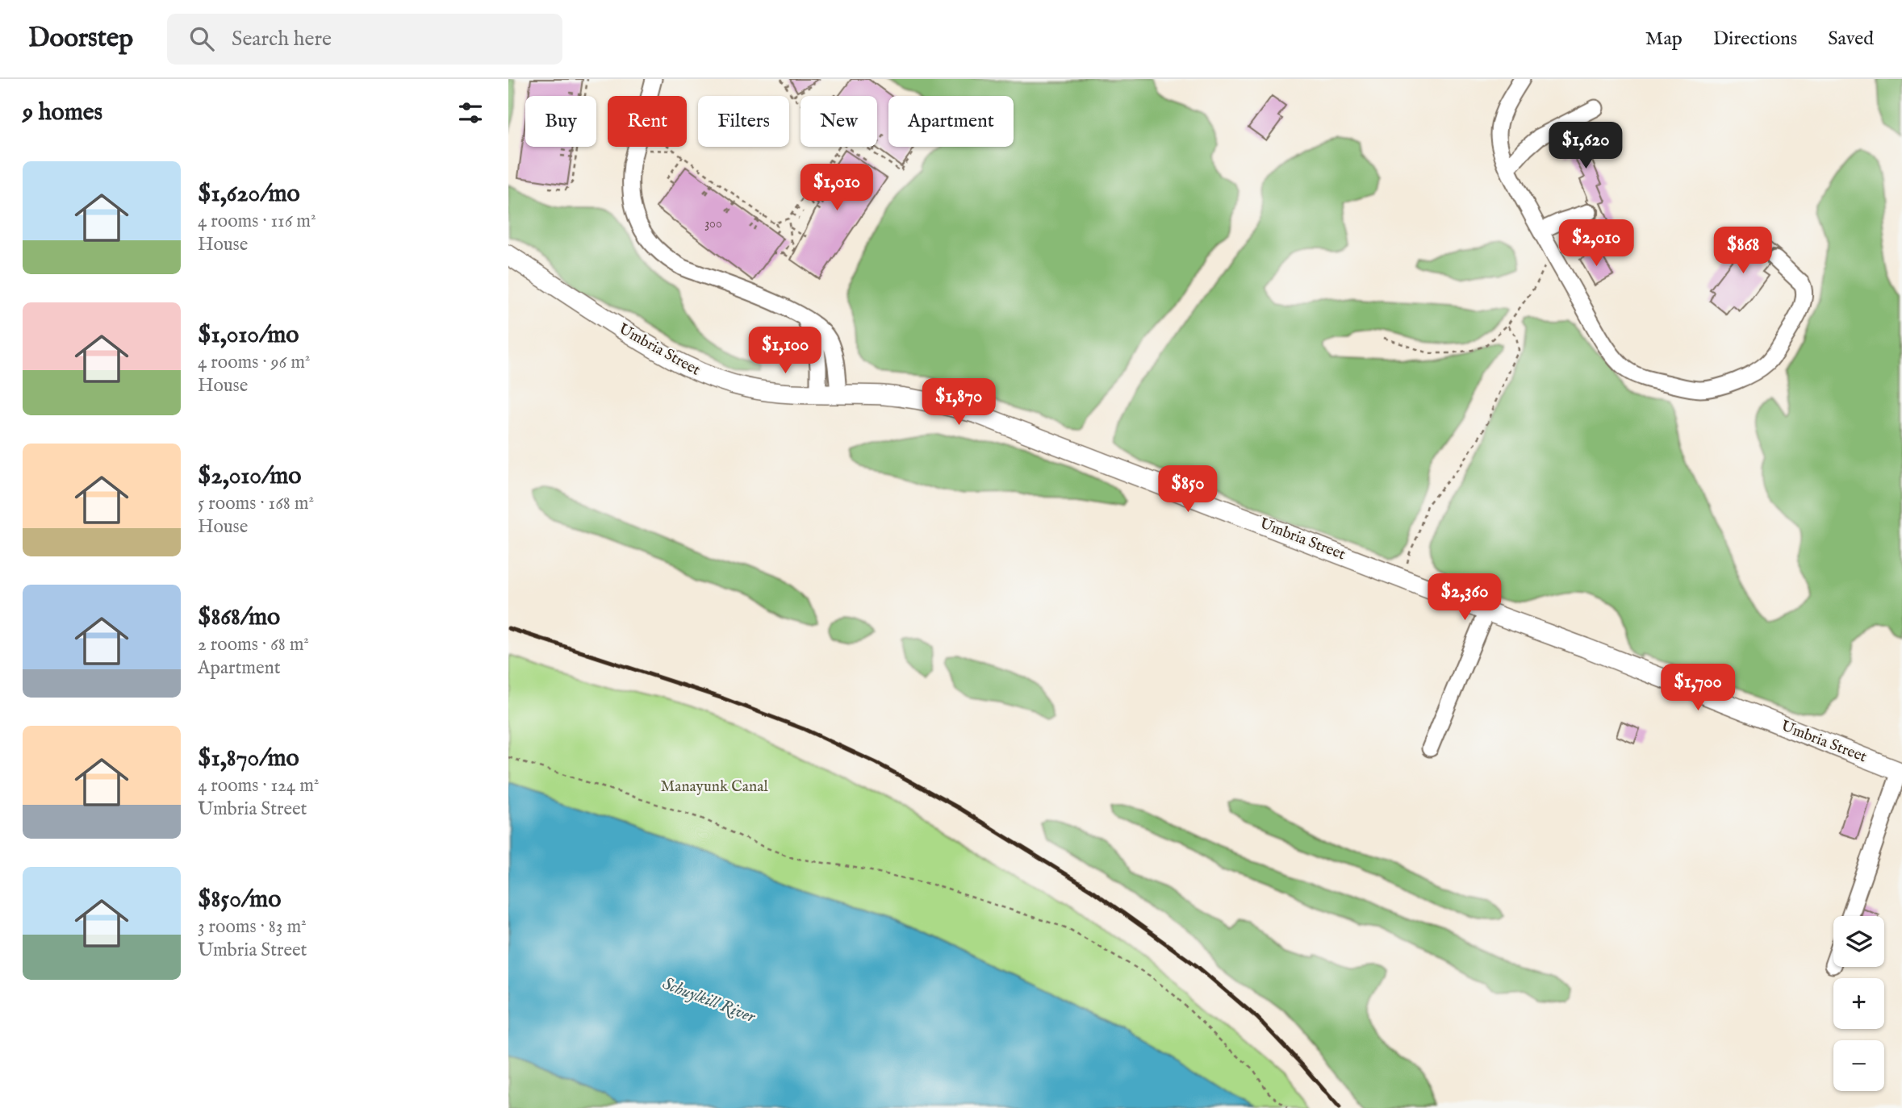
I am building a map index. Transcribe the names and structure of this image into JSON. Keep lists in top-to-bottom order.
{
  "streets": {
    "main road": ["Umbria Street"]
  },
  "water": ["Schuylkill River"],
  "parks": ["Manayunk Canal"],
  "house_numbers": ["300"],
  "page": {
    "header": "Doorstep",
    "search": "Search here",
    "nav": ["Map", "Directions", "Saved"],
    "heading": "9 homes",
    "chip": [
      "Buy",
      "Rent",
      "Filters",
      "New",
      "Apartment"
    ],
    "price": [
      "$1,620",
      "$1,010",
      "$2,010",
      "$868",
      "$1,100",
      "$1,870",
      "$850",
      "$2,360",
      "$1,700"
    ],
    "list": [
      {
        "name": "$1,620/mo",
        "note": "4 rooms · 116 m² · House"
      },
      {
        "name": "$1,010/mo",
        "note": "4 rooms · 96 m² · House"
      },
      {
        "name": "$2,010/mo",
        "note": "5 rooms · 168 m² · House"
      },
      {
        "name": "$868/mo",
        "note": "2 rooms · 68 m² · Apartment"
      },
      {
        "name": "$1,870/mo",
        "note": "4 rooms · 124 m² · Umbria Street"
      },
      {
        "name": "$850/mo",
        "note": "3 rooms · 83 m² · Umbria Street"
      }
    ],
    "map_buttons": ["+", "−"]
  }
}
